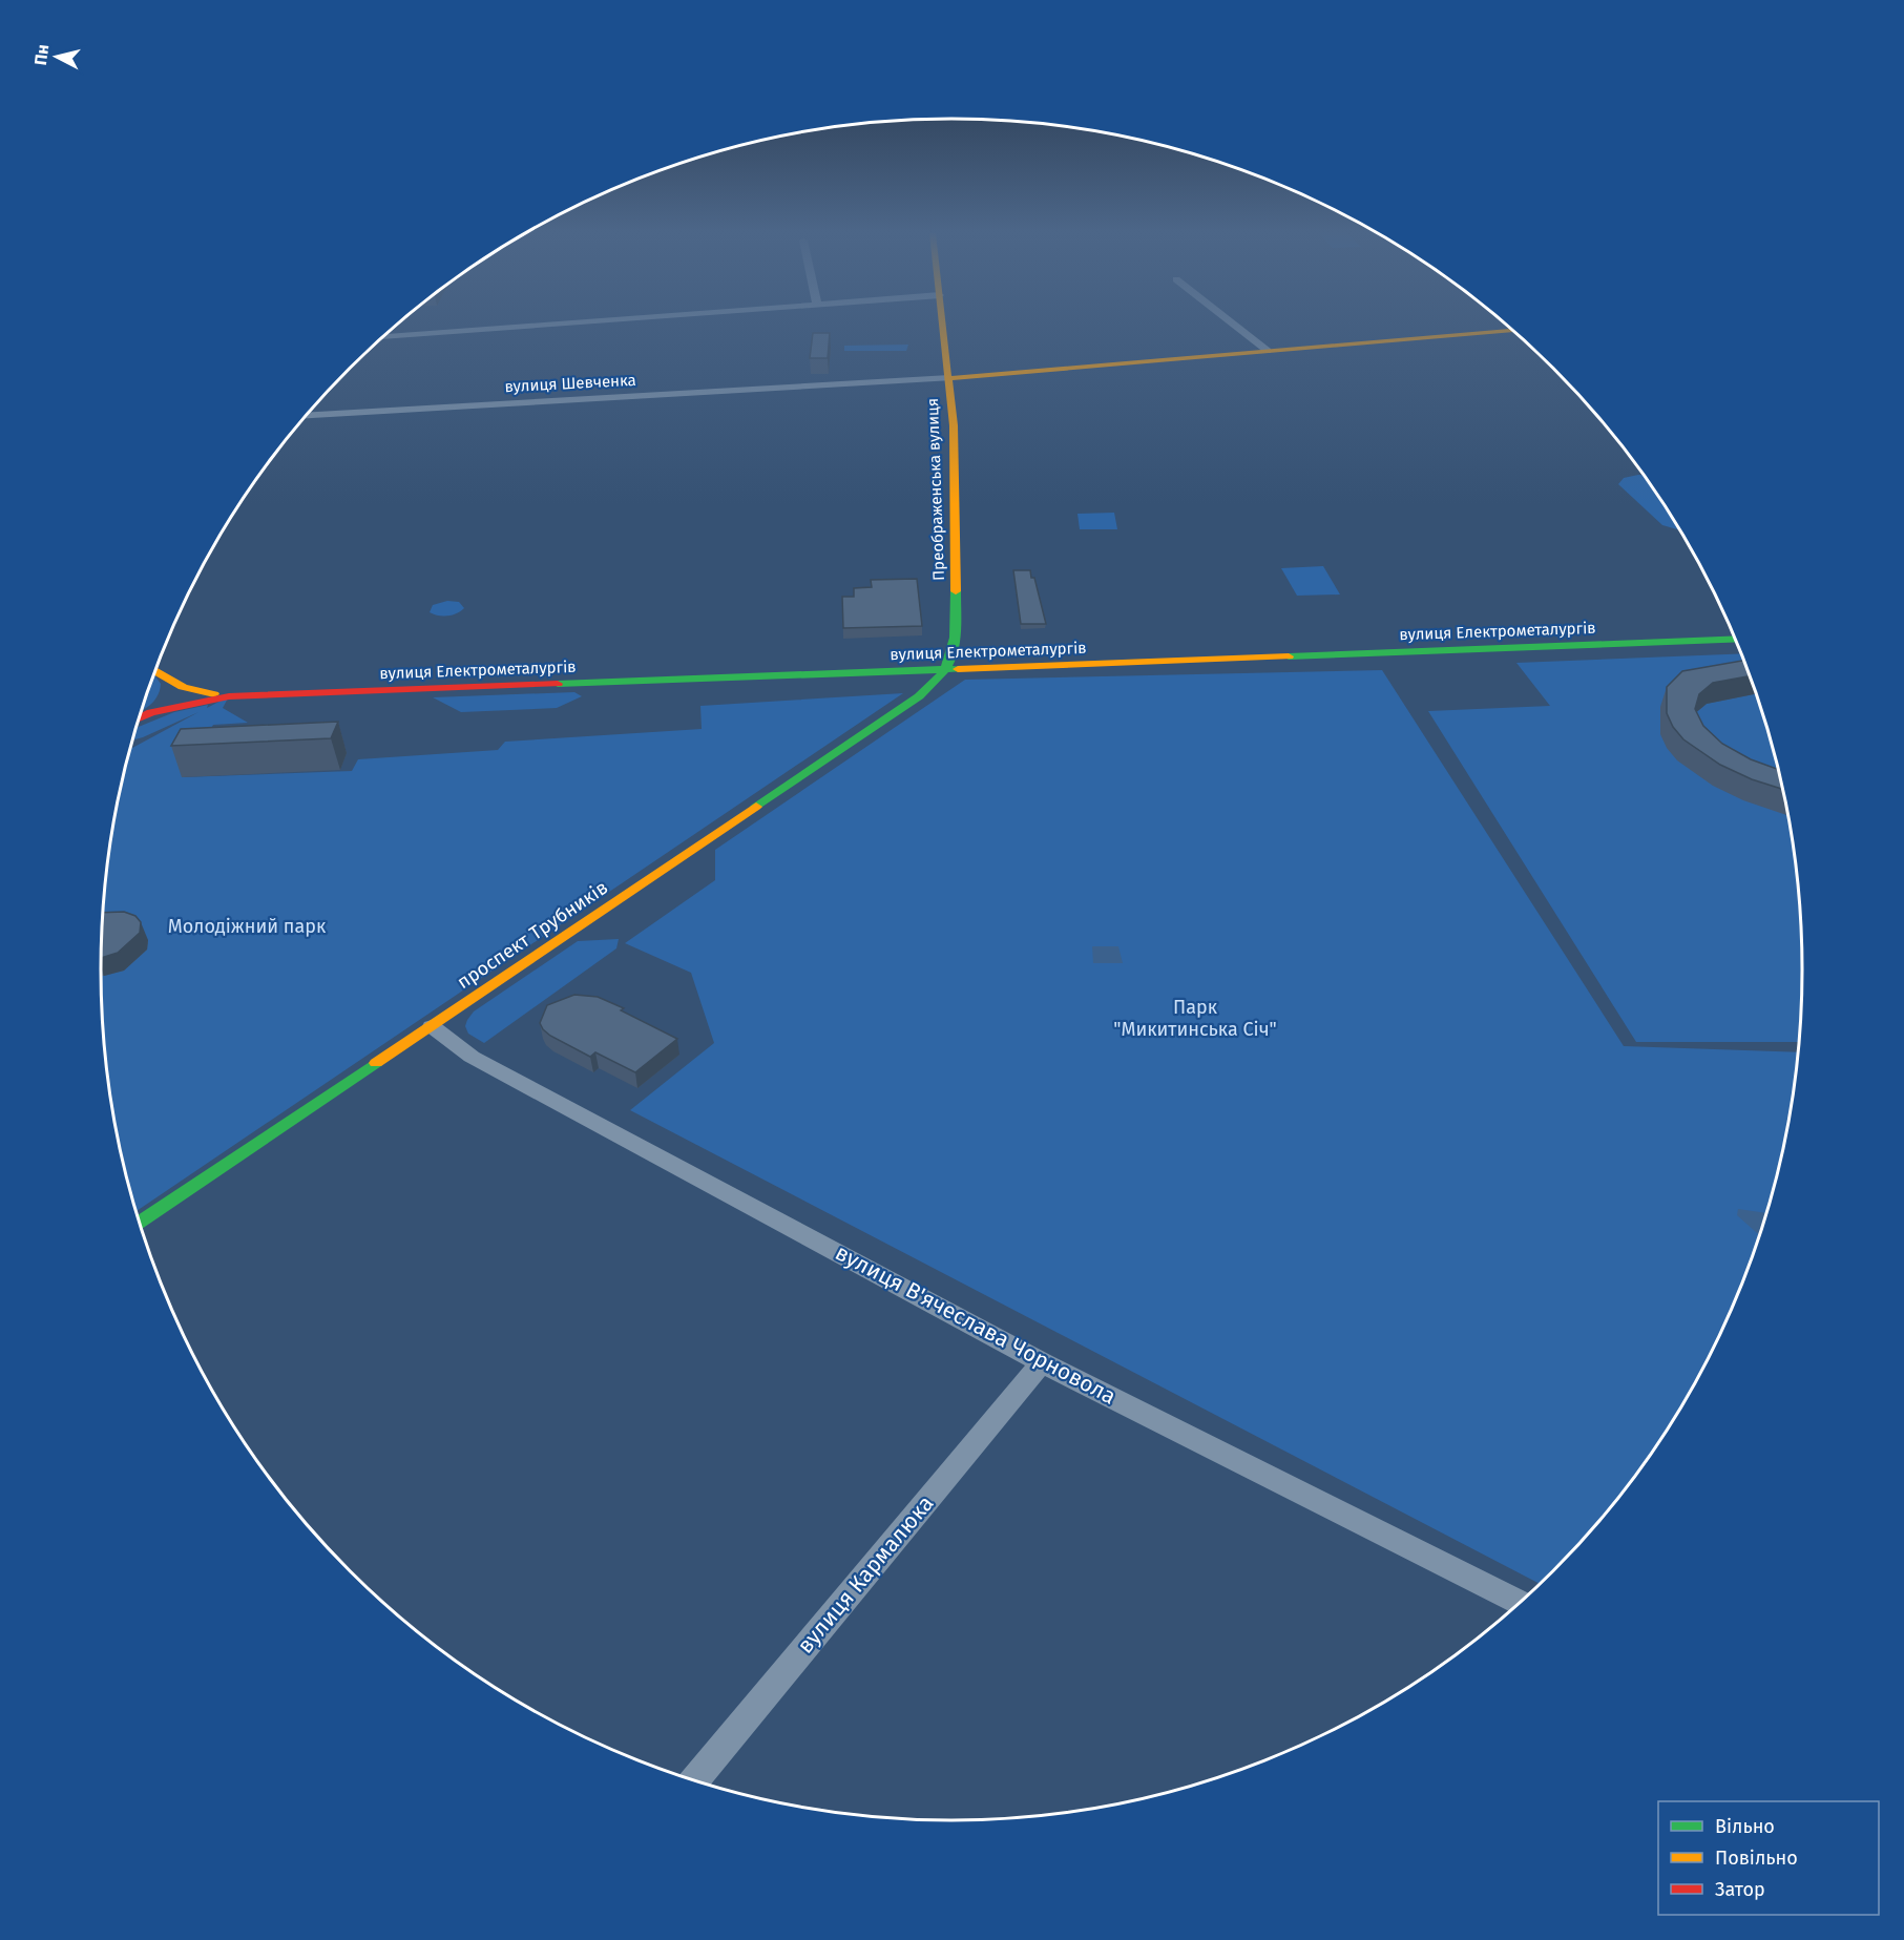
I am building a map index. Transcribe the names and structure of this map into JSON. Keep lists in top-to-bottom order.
{
  "streets": {
    "main road": [
      "вулиця Шевченка",
      "Преображенська вулиця",
      "вулиця Електрометалургів",
      "проспект Трубників"
    ],
    "street": ["вулиця В'ячеслава Чорновола", "вулиця Кармалюка"]
  },
  "crossings": [
    ["вулиця Шевченка", "Преображенська вулиця"],
    ["Преображенська вулиця", "вулиця Електрометалургів"],
    ["Преображенська вулиця", "проспект Трубників"],
    ["вулиця Електрометалургів", "проспект Трубників"],
    ["проспект Трубників", "вулиця В'ячеслава Чорновола"],
    ["вулиця В'ячеслава Чорновола", "вулиця Кармалюка"]
  ],
  "parks": ["Молодіжний парк", "Парк \"Микитинська Січ\""],
  "legend": ["Вільно", "Повільно", "Затор"],
  "north": "left"
}
